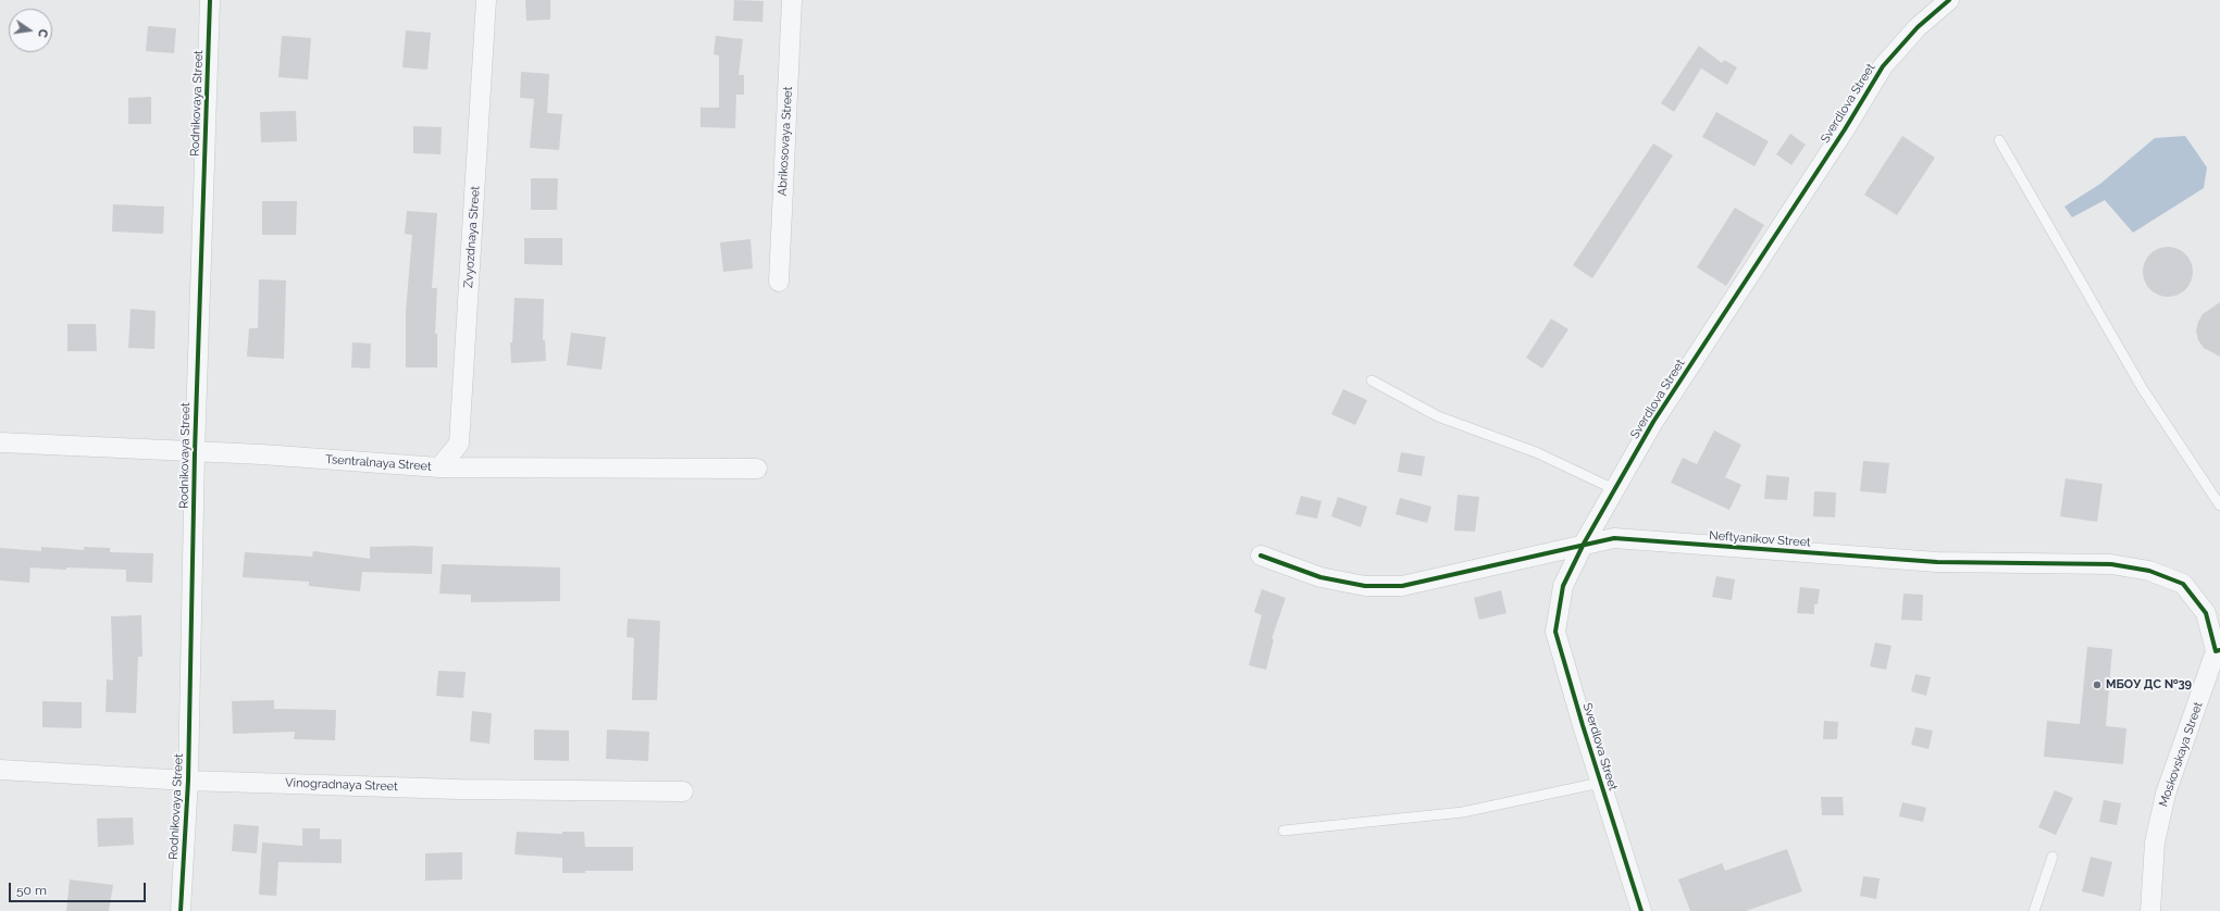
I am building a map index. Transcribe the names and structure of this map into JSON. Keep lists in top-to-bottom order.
{
  "streets": {
    "street": [
      "Rodnikovaya Street",
      "Sverdlova Street",
      "Abrikosovaya Street",
      "Zvyozdnaya Street",
      "Tsentralnaya Street",
      "Neftyanikov Street",
      "Moskovskaya Street",
      "Vinogradnaya Street"
    ]
  },
  "crossings": [
    ["Rodnikovaya Street", "Tsentralnaya Street"],
    ["Rodnikovaya Street", "Vinogradnaya Street"],
    ["Sverdlova Street", "Neftyanikov Street"],
    ["Zvyozdnaya Street", "Tsentralnaya Street"],
    ["Neftyanikov Street", "Moskovskaya Street"]
  ],
  "places": ["МБОУ ДС №39"],
  "scale_bar": "50 m",
  "north": "right"
}
